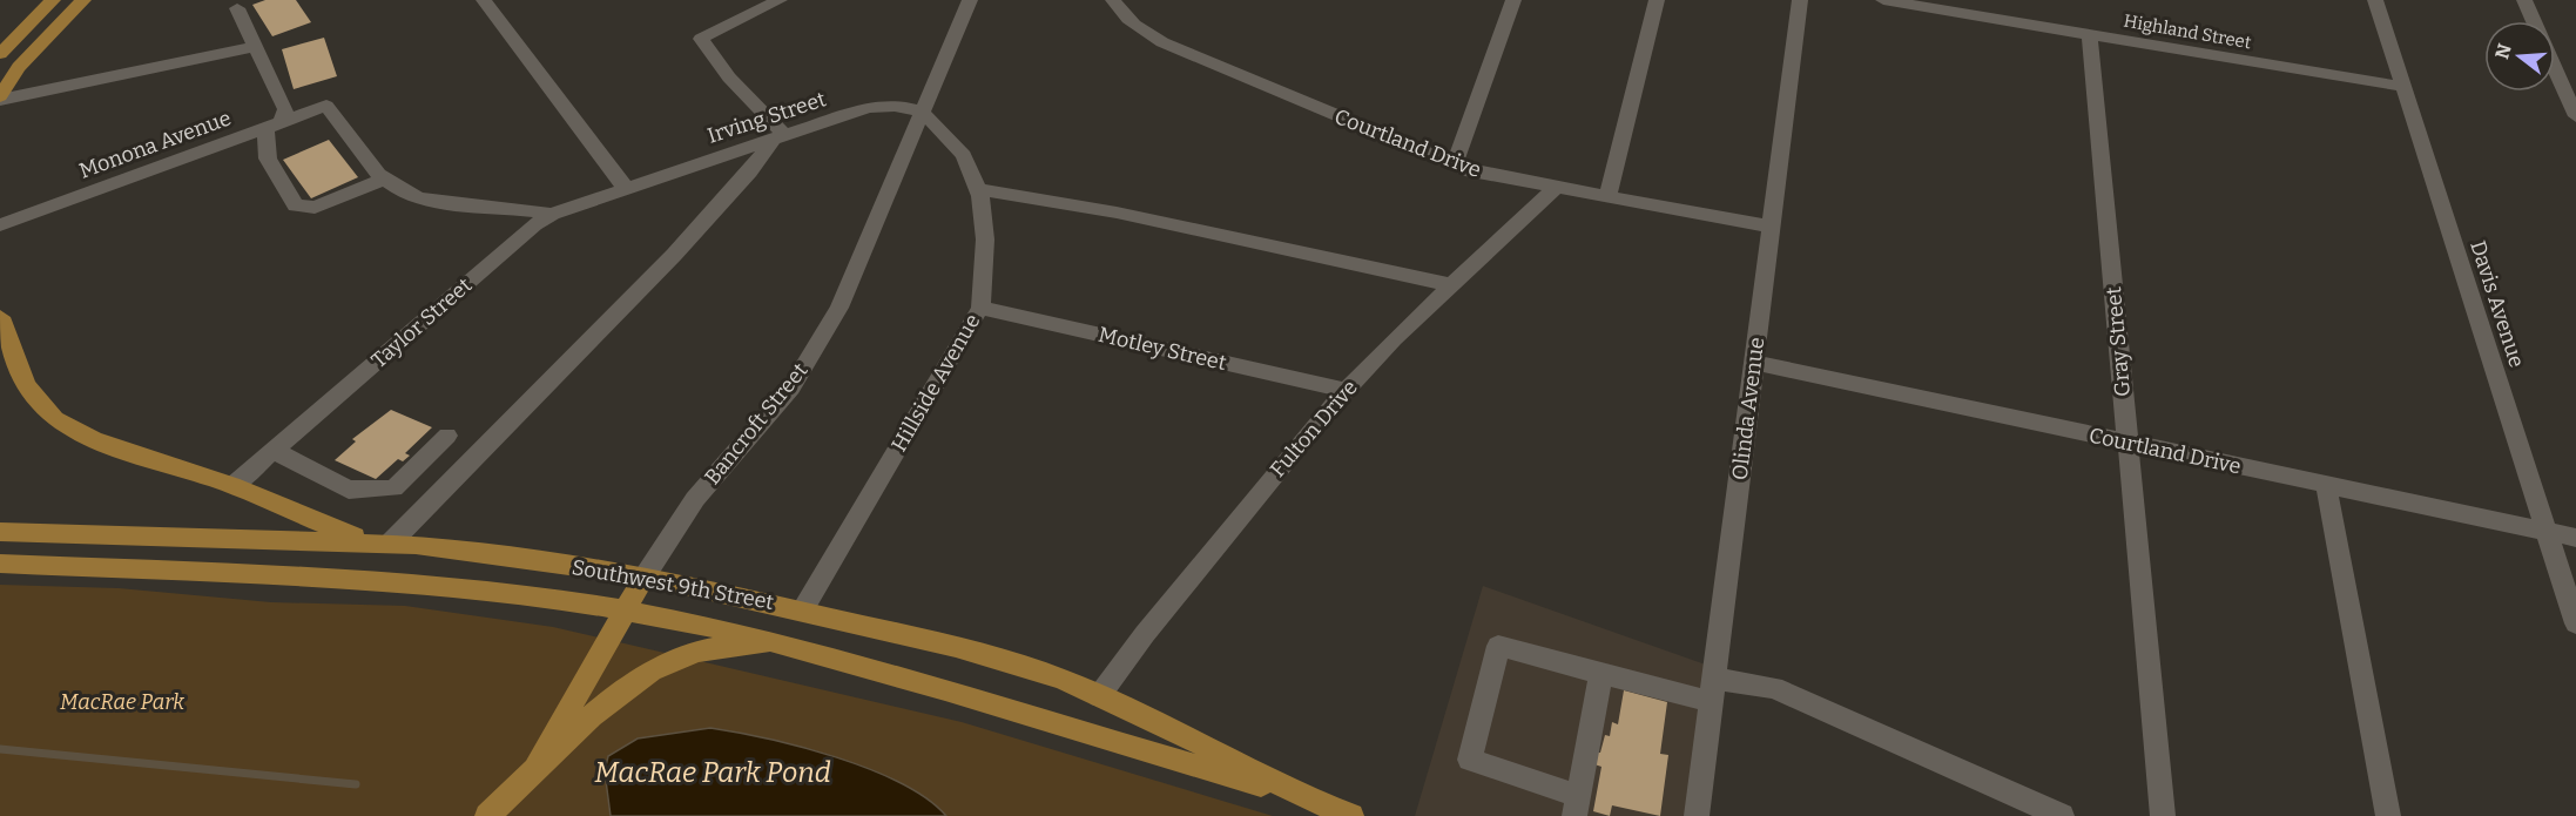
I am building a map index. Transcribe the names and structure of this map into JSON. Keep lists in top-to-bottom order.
{
  "streets": {
    "main road": ["Bancroft Street", "Southwest 9th Street"],
    "street": [
      "Highland Street",
      "Irving Street",
      "Courtland Drive",
      "Monona Avenue",
      "Davis Avenue",
      "Taylor Street",
      "Gray Street",
      "Motley Street",
      "Hillside Avenue",
      "Olinda Avenue",
      "Fulton Drive"
    ]
  },
  "crossings": [
    ["Highland Street", "Davis Avenue"],
    ["Highland Street", "Gray Street"],
    ["Irving Street", "Taylor Street"],
    ["Irving Street", "Hillside Avenue"],
    ["Irving Street", "Bancroft Street"],
    ["Courtland Drive", "Davis Avenue"],
    ["Courtland Drive", "Gray Street"],
    ["Courtland Drive", "Olinda Avenue"],
    ["Courtland Drive", "Fulton Drive"],
    ["Motley Street", "Hillside Avenue"],
    ["Motley Street", "Fulton Drive"],
    ["Hillside Avenue", "Bancroft Street"],
    ["Hillside Avenue", "Southwest 9th Street"],
    ["Bancroft Street", "Southwest 9th Street"],
    ["Fulton Drive", "Southwest 9th Street"]
  ],
  "water": ["MacRae Park Pond"],
  "parks": ["MacRae Park"],
  "north": "left"
}
